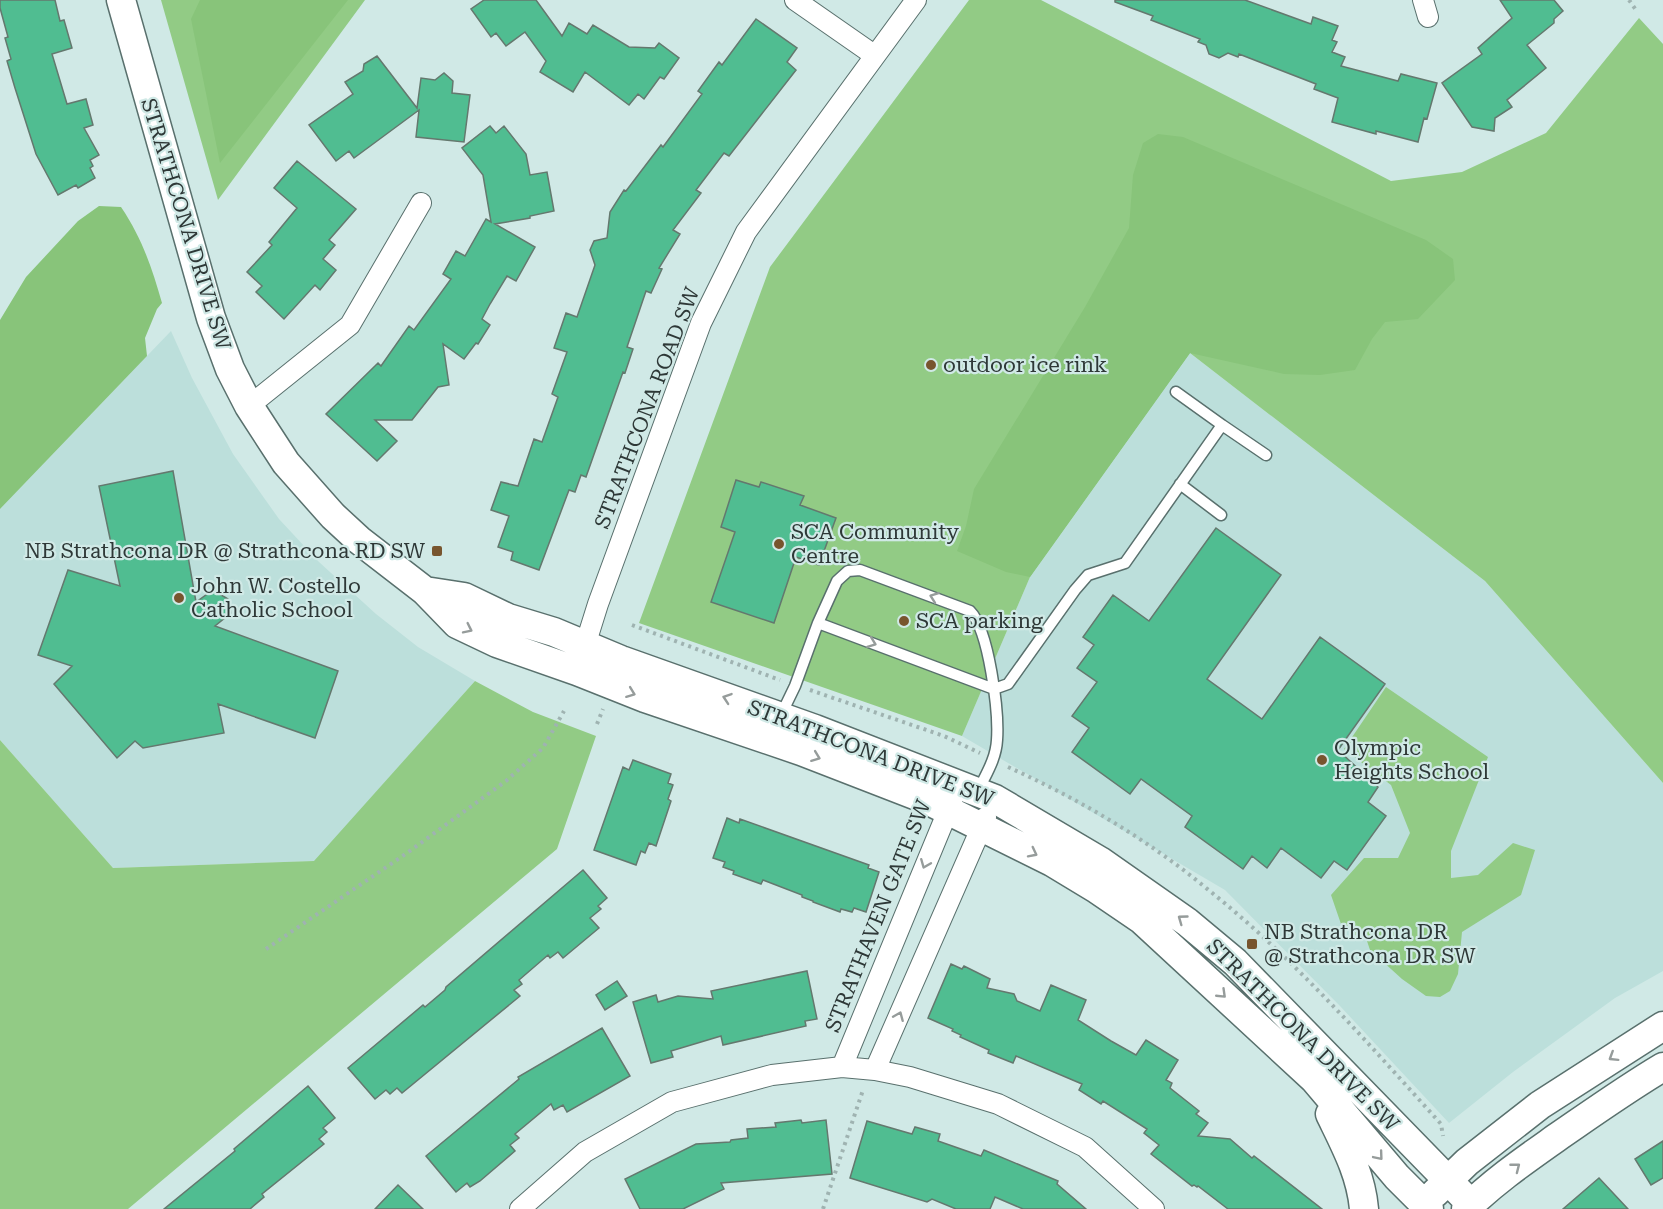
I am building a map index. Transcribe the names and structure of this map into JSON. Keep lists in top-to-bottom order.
{
  "streets": {
    "street": ["STRATHCONA DRIVE SW", "STRATHCONA ROAD SW", "STRATHAVEN GATE SW"]
  },
  "crossings": [
    ["STRATHCONA DRIVE SW", "STRATHCONA ROAD SW"],
    ["STRATHCONA DRIVE SW", "STRATHAVEN GATE SW"]
  ],
  "places": {
    "other": [
      "outdoor ice rink",
      "SCA Community Centre",
      "John W. Costello Catholic School",
      "SCA parking",
      "Olympic Heights School"
    ],
    "transit": ["NB Strathcona DR @ Strathcona RD SW", "NB Strathcona DR @ Strathcona DR SW"]
  }
}
